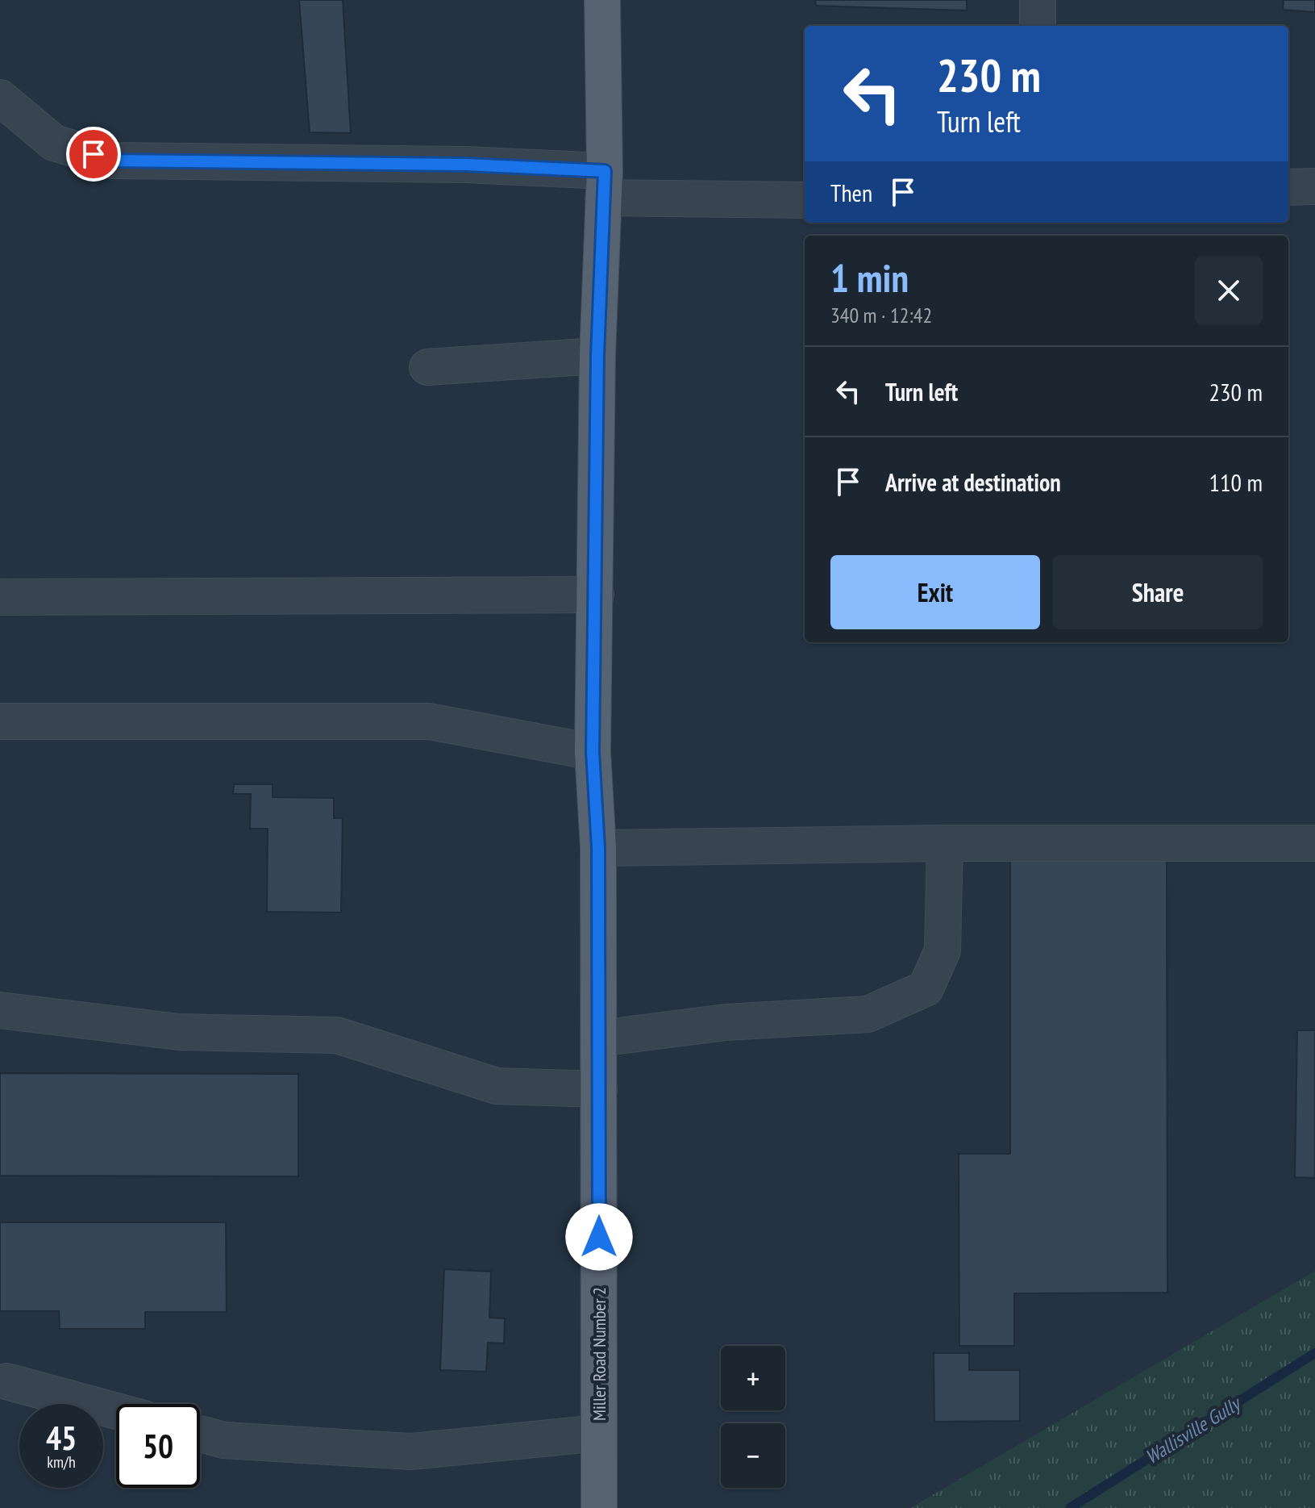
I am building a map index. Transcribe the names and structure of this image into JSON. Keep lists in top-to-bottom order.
{
  "streets": {
    "main road": ["Miller Road Number 2"]
  },
  "water": ["Wallisville Gully"],
  "page": {
    "turn": ["230 m", "Turn left"],
    "then": "Then",
    "heading": ["1 min", "340 m · 12:42"],
    "list": [
      {
        "name": "Turn left",
        "value": "230 m"
      },
      {
        "name": "Arrive at destination",
        "value": "110 m"
      }
    ],
    "buttons": ["Exit", "Share"],
    "map_buttons": ["+", "−"],
    "speed": "45 km/h",
    "limit": "50"
  }
}
